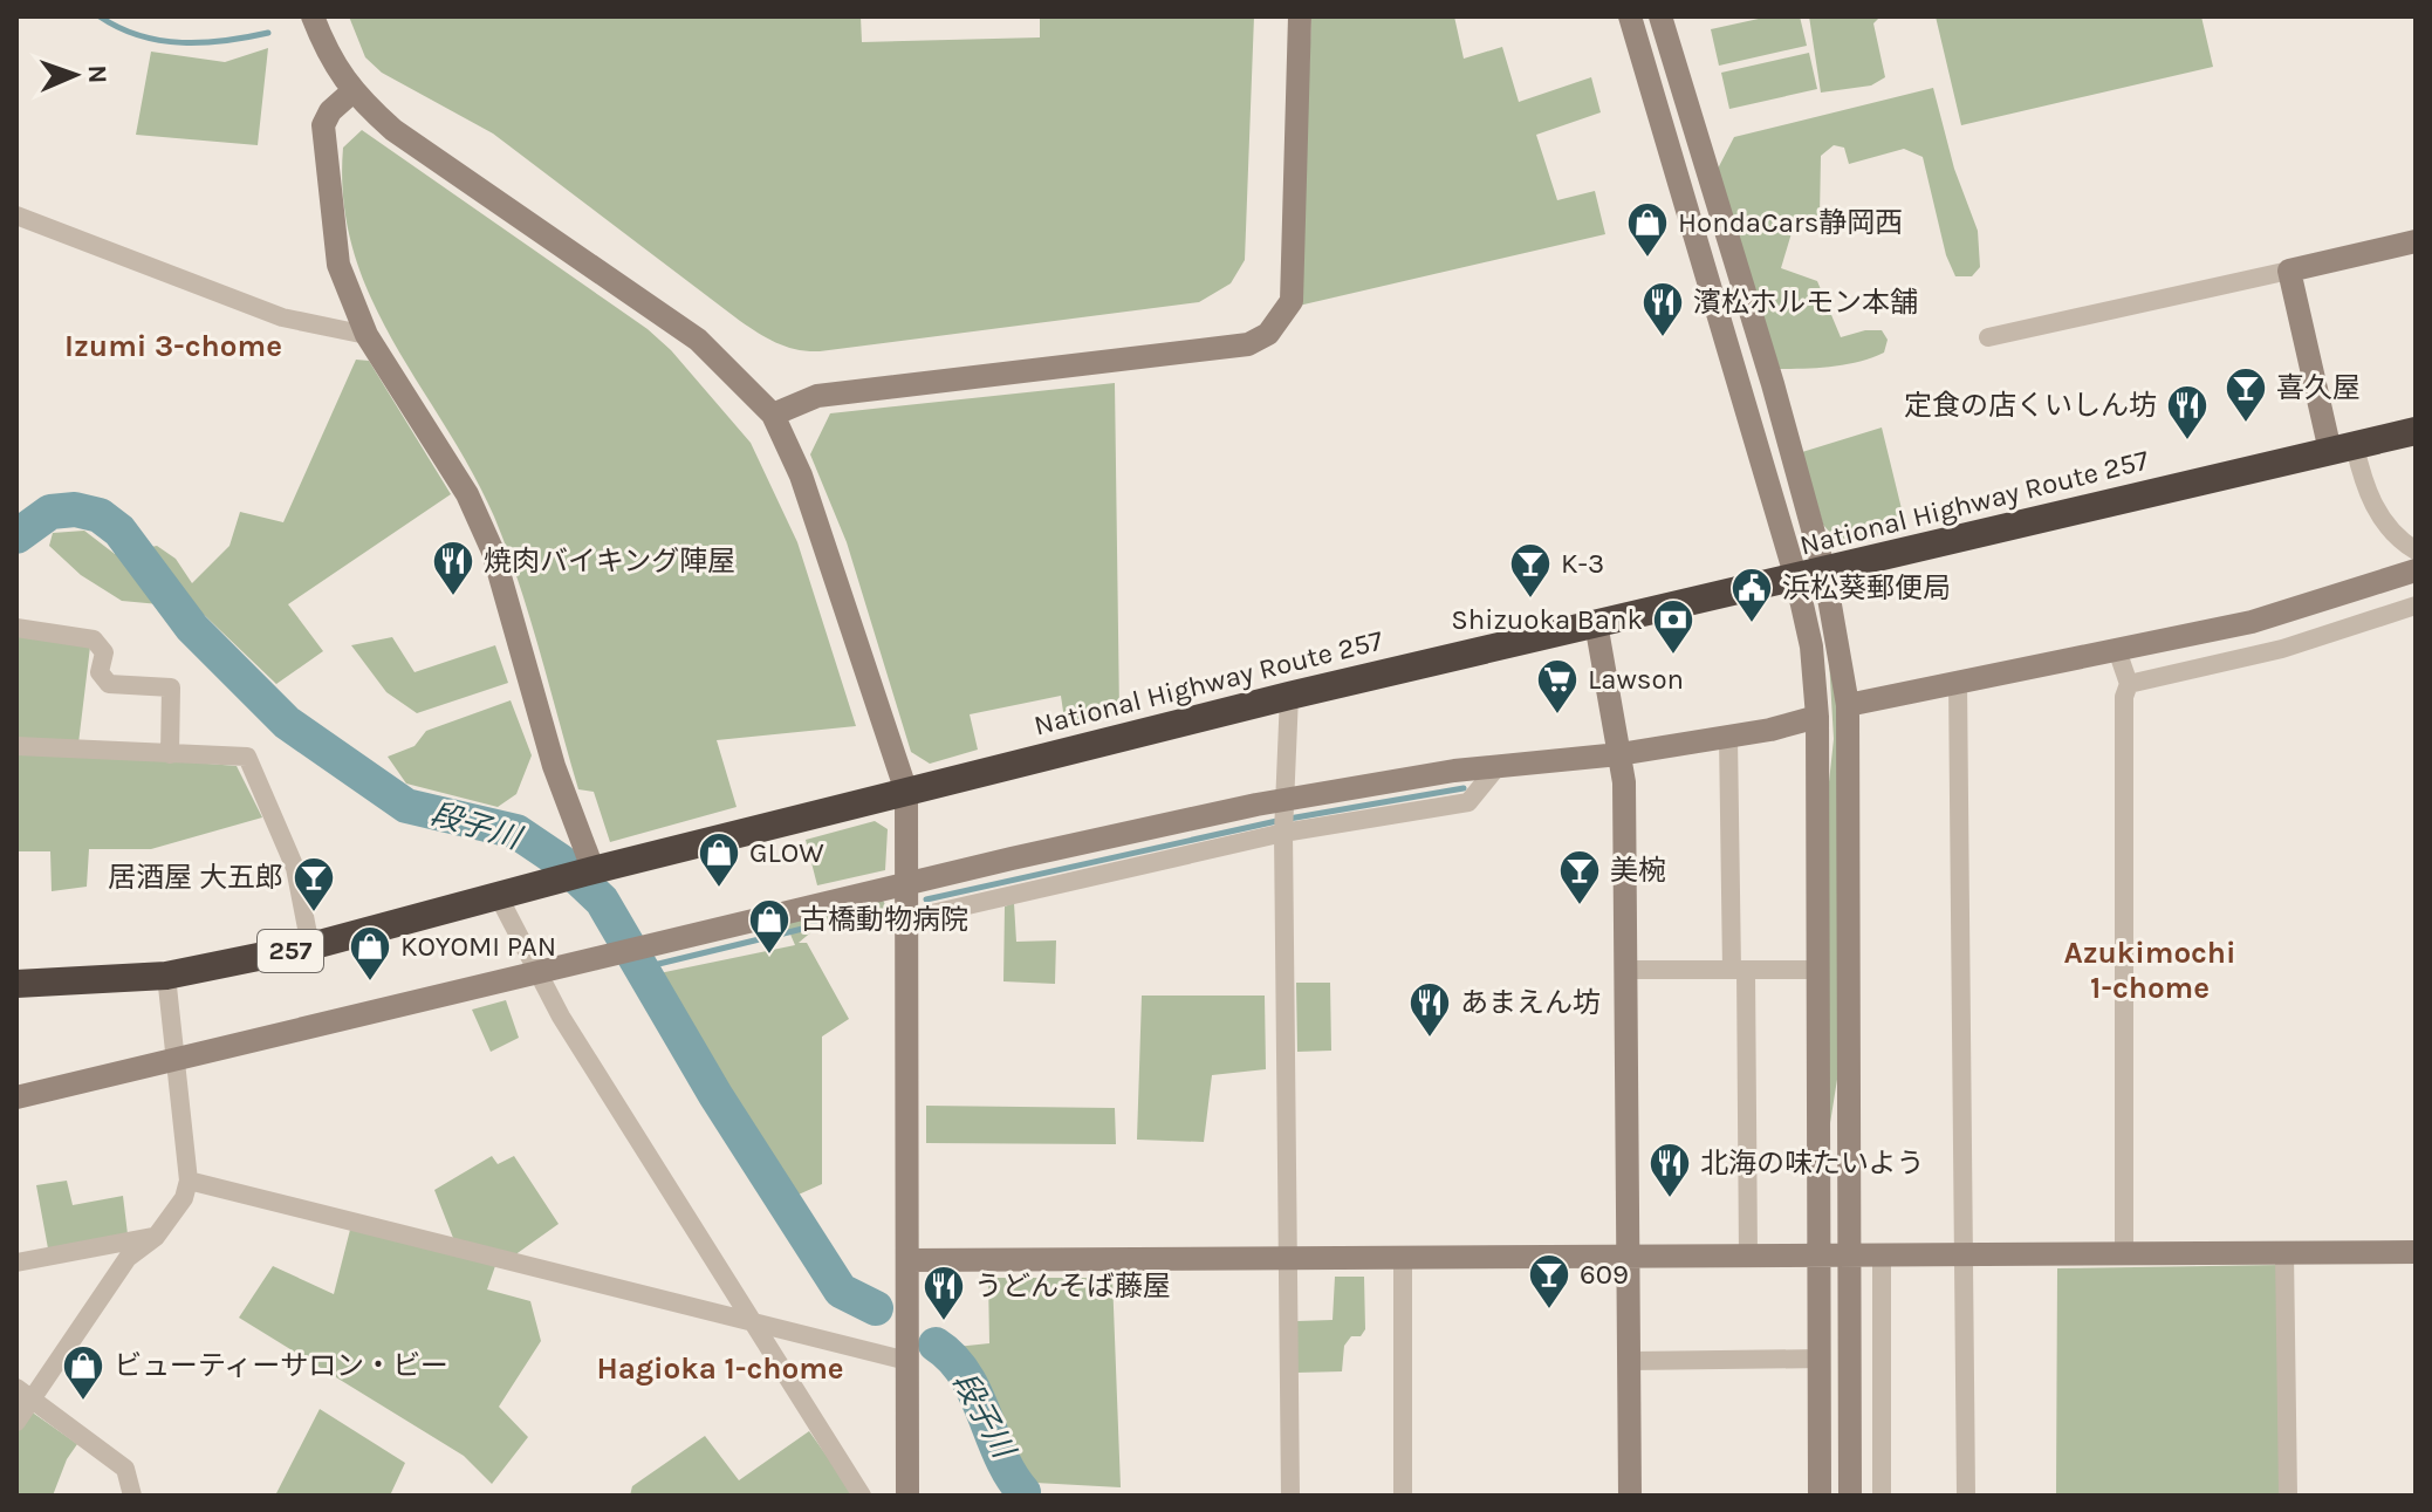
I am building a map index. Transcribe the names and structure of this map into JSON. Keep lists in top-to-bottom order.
{
  "streets": {
    "highway": ["National Highway Route 257", "257"]
  },
  "districts": ["Izumi 3-chome", "Azukimochi 1-chome", "Hagioka 1-chome"],
  "water": ["段子川"],
  "places": {
    "shop": [
      "HondaCars静岡西",
      "GLOW",
      "古橋動物病院",
      "KOYOMI PAN",
      "ビューティーサロン・ビー"
    ],
    "restaurant": [
      "濱松ホルモン本舗",
      "定食の店くいしん坊",
      "焼肉バイキング陣屋",
      "あまえん坊",
      "北海の味たいよう",
      "うどんそば藤屋"
    ],
    "bar": [
      "喜久屋",
      "K-3",
      "美椀",
      "居酒屋 大五郎",
      "609"
    ],
    "public building": ["浜松葵郵便局"],
    "bank": ["Shizuoka Bank"],
    "supermarket": ["Lawson"]
  },
  "north": "right"
}
